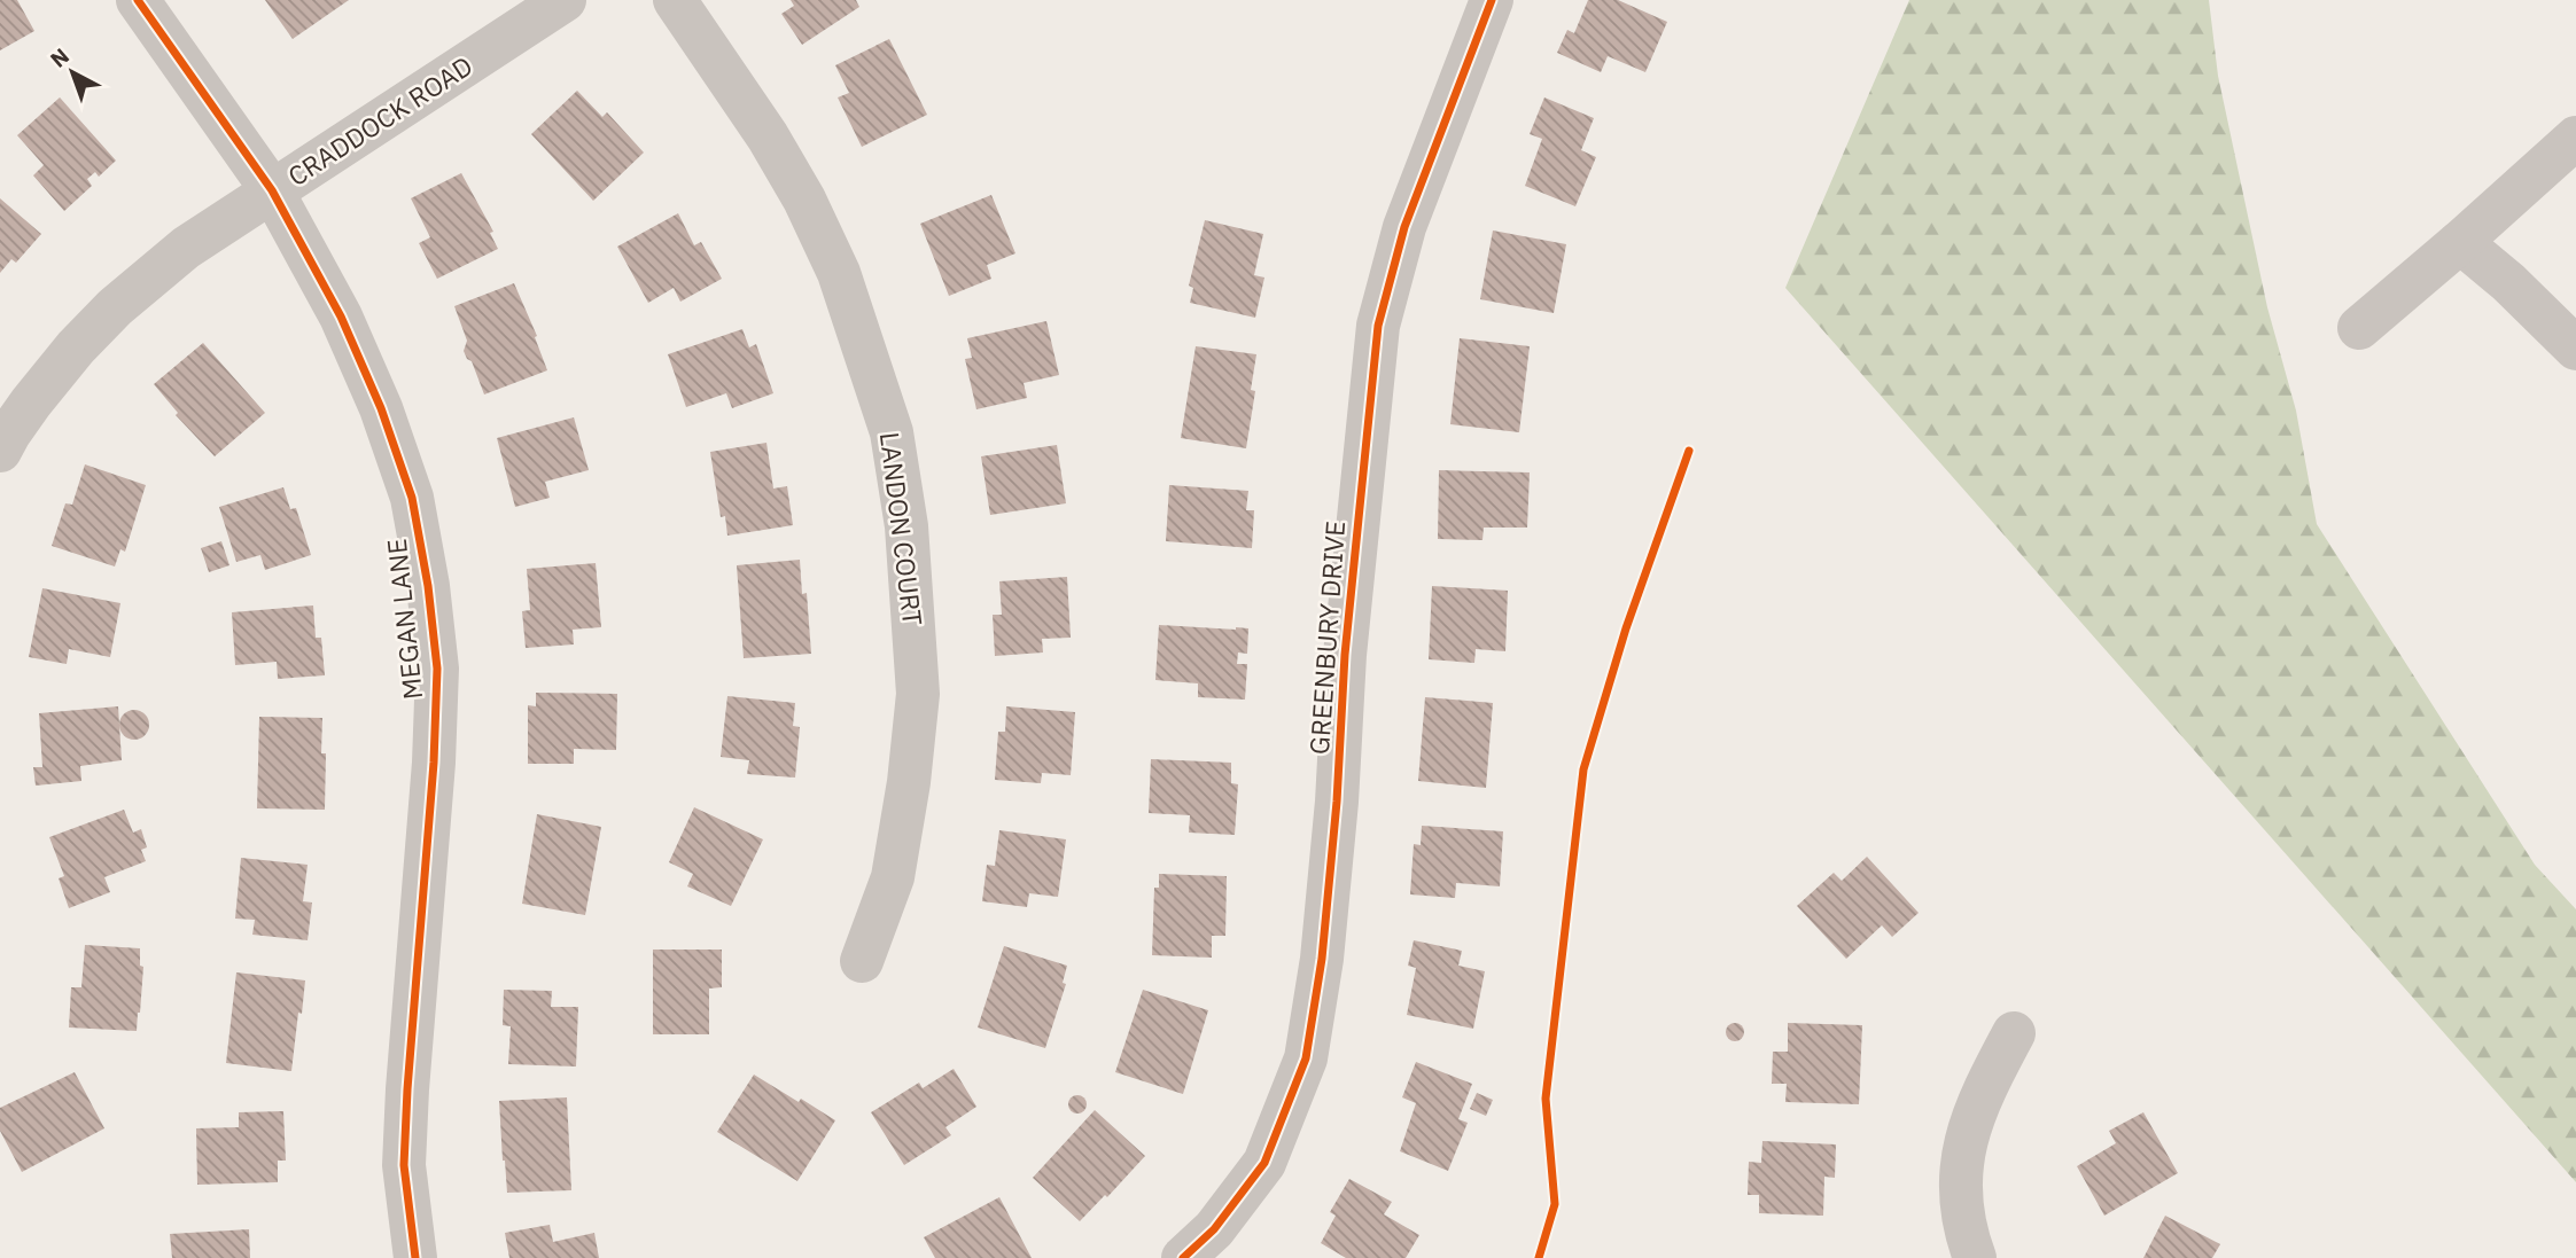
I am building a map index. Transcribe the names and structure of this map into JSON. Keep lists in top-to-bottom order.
{
  "streets": {
    "street": [
      "CRADDOCK ROAD",
      "LANDON COURT",
      "MEGAN LANE",
      "GREENBURY DRIVE"
    ]
  },
  "crossings": [
    ["CRADDOCK ROAD", "MEGAN LANE"]
  ],
  "north": "top left"
}
